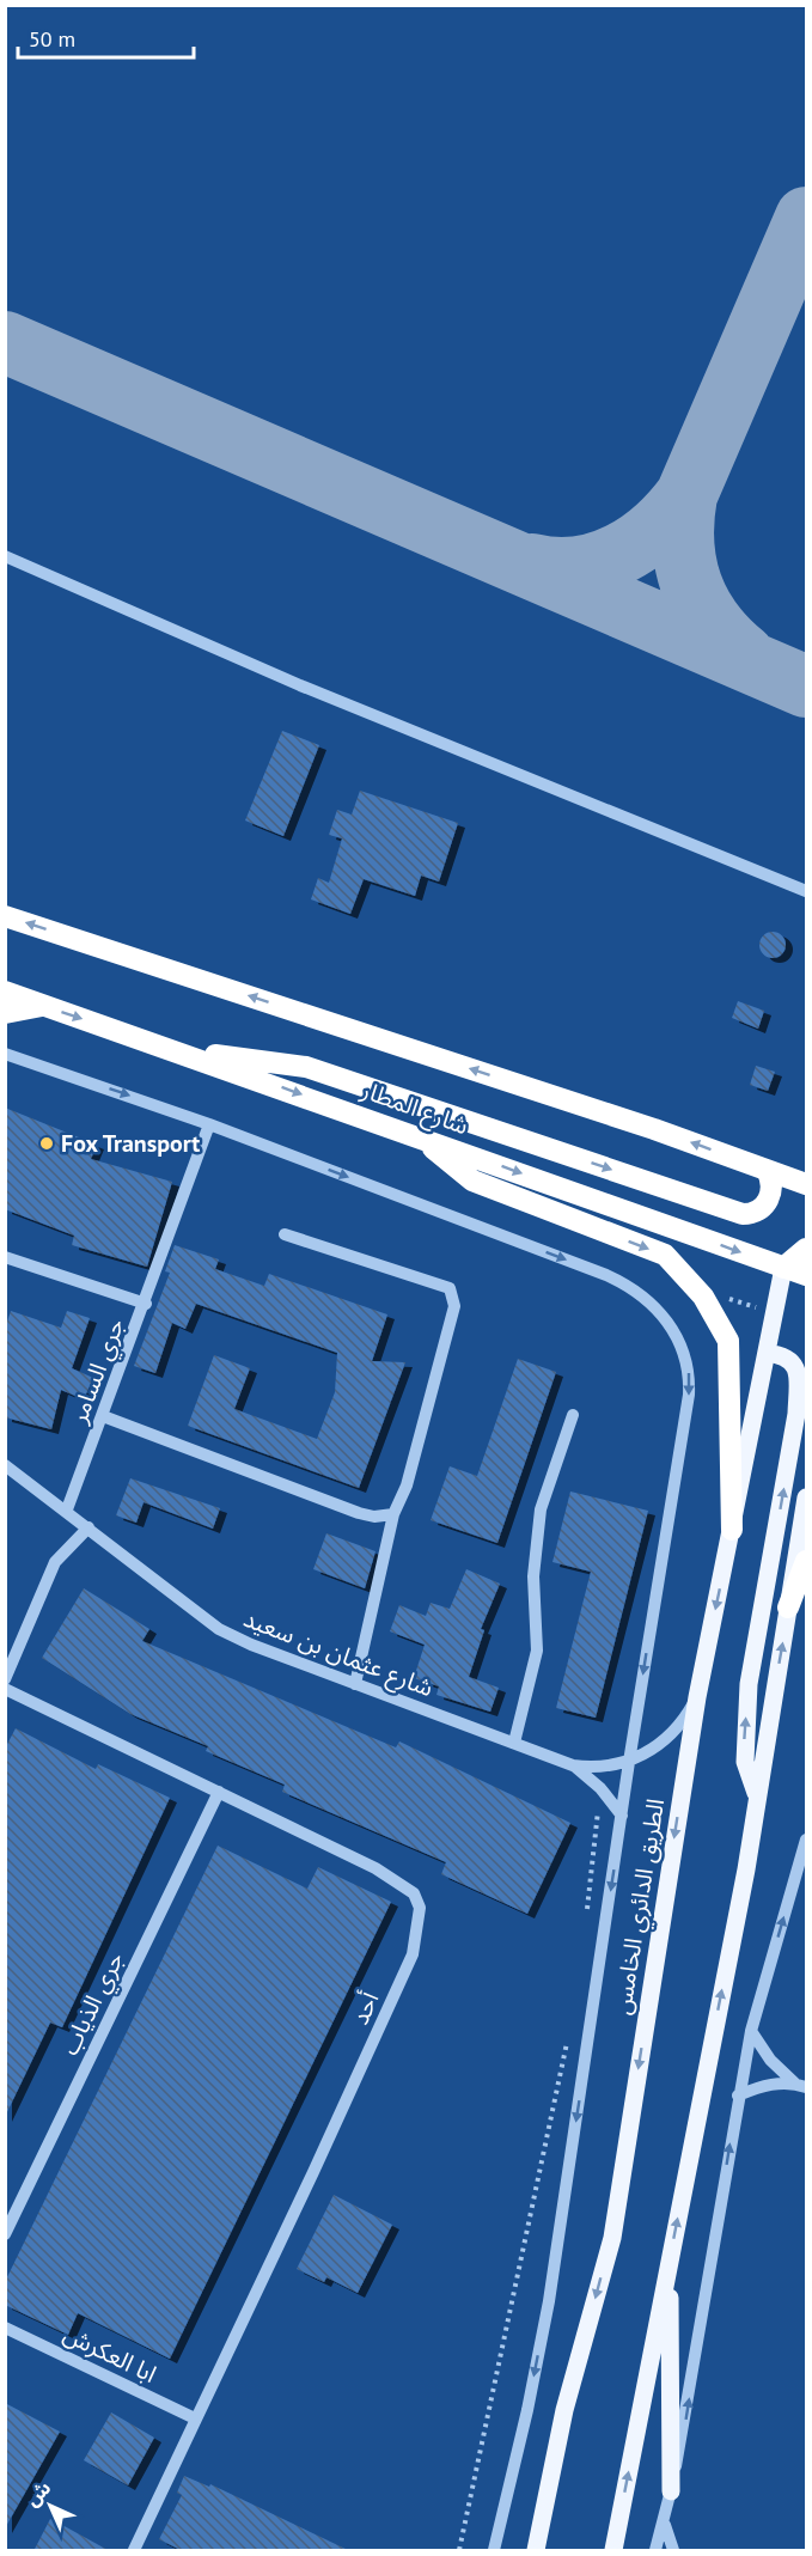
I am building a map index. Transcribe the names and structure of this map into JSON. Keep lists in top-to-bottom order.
{
  "streets": {
    "highway": ["شارع المطار"],
    "main road": ["الطريق الدائري الخامس"],
    "street": [
      "جري السامر",
      "شارع عثمان بن سعيد",
      "جري الذياب",
      "أحد",
      "ابا العكرش"
    ]
  },
  "crossings": [
    ["شارع المطار", "الطريق الدائري الخامس"],
    ["جري السامر", "شارع عثمان بن سعيد"],
    ["شارع عثمان بن سعيد", "الطريق الدائري الخامس"],
    ["جري الذياب", "أحد"],
    ["أحد", "ابا العكرش"]
  ],
  "places": ["Fox Transport"],
  "scale_bar": "50 m",
  "north": "top left"
}
